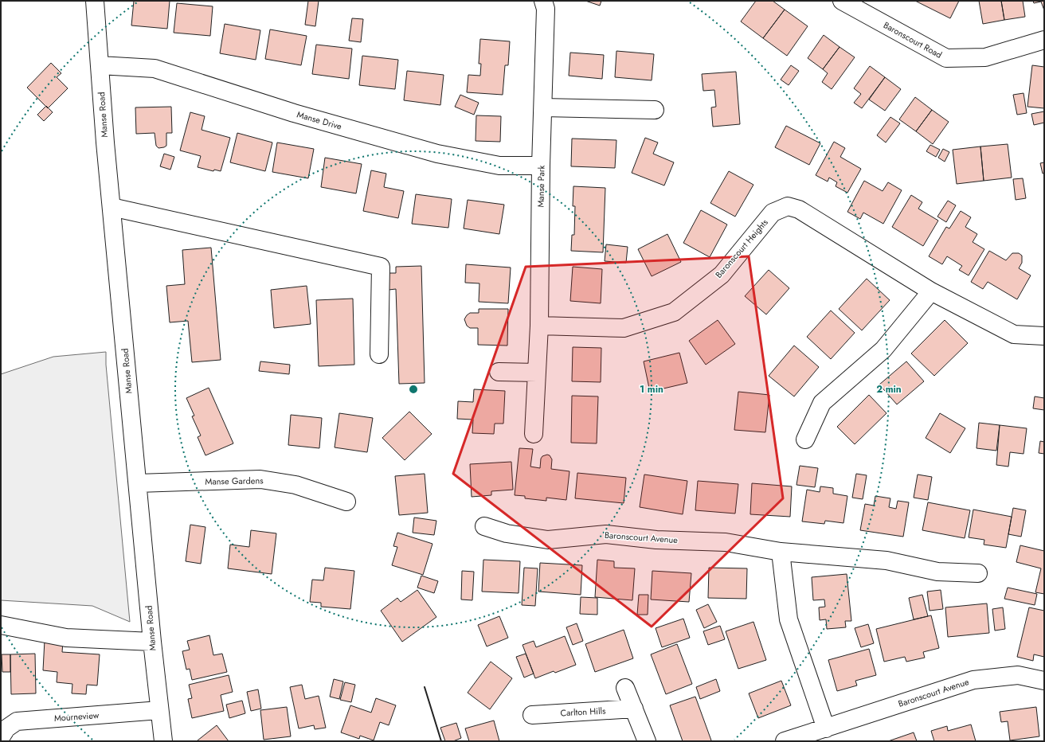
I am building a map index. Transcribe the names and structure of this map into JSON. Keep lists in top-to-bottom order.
{
  "streets": {
    "street": [
      "Baronscourt Road",
      "Manse Road",
      "Manse Drive",
      "Manse Park",
      "Baronscourt Heights",
      "Manse Gardens",
      "Baronscourt Avenue",
      "Carlton Hills",
      "Mourneview"
    ]
  },
  "crossings": [
    ["Manse Road", "Manse Drive"],
    ["Manse Road", "Manse Gardens"],
    ["Manse Road", "Mourneview"],
    ["Manse Drive", "Manse Park"],
    ["Manse Park", "Baronscourt Heights"]
  ],
  "rings": ["1 min", "2 min"]
}
